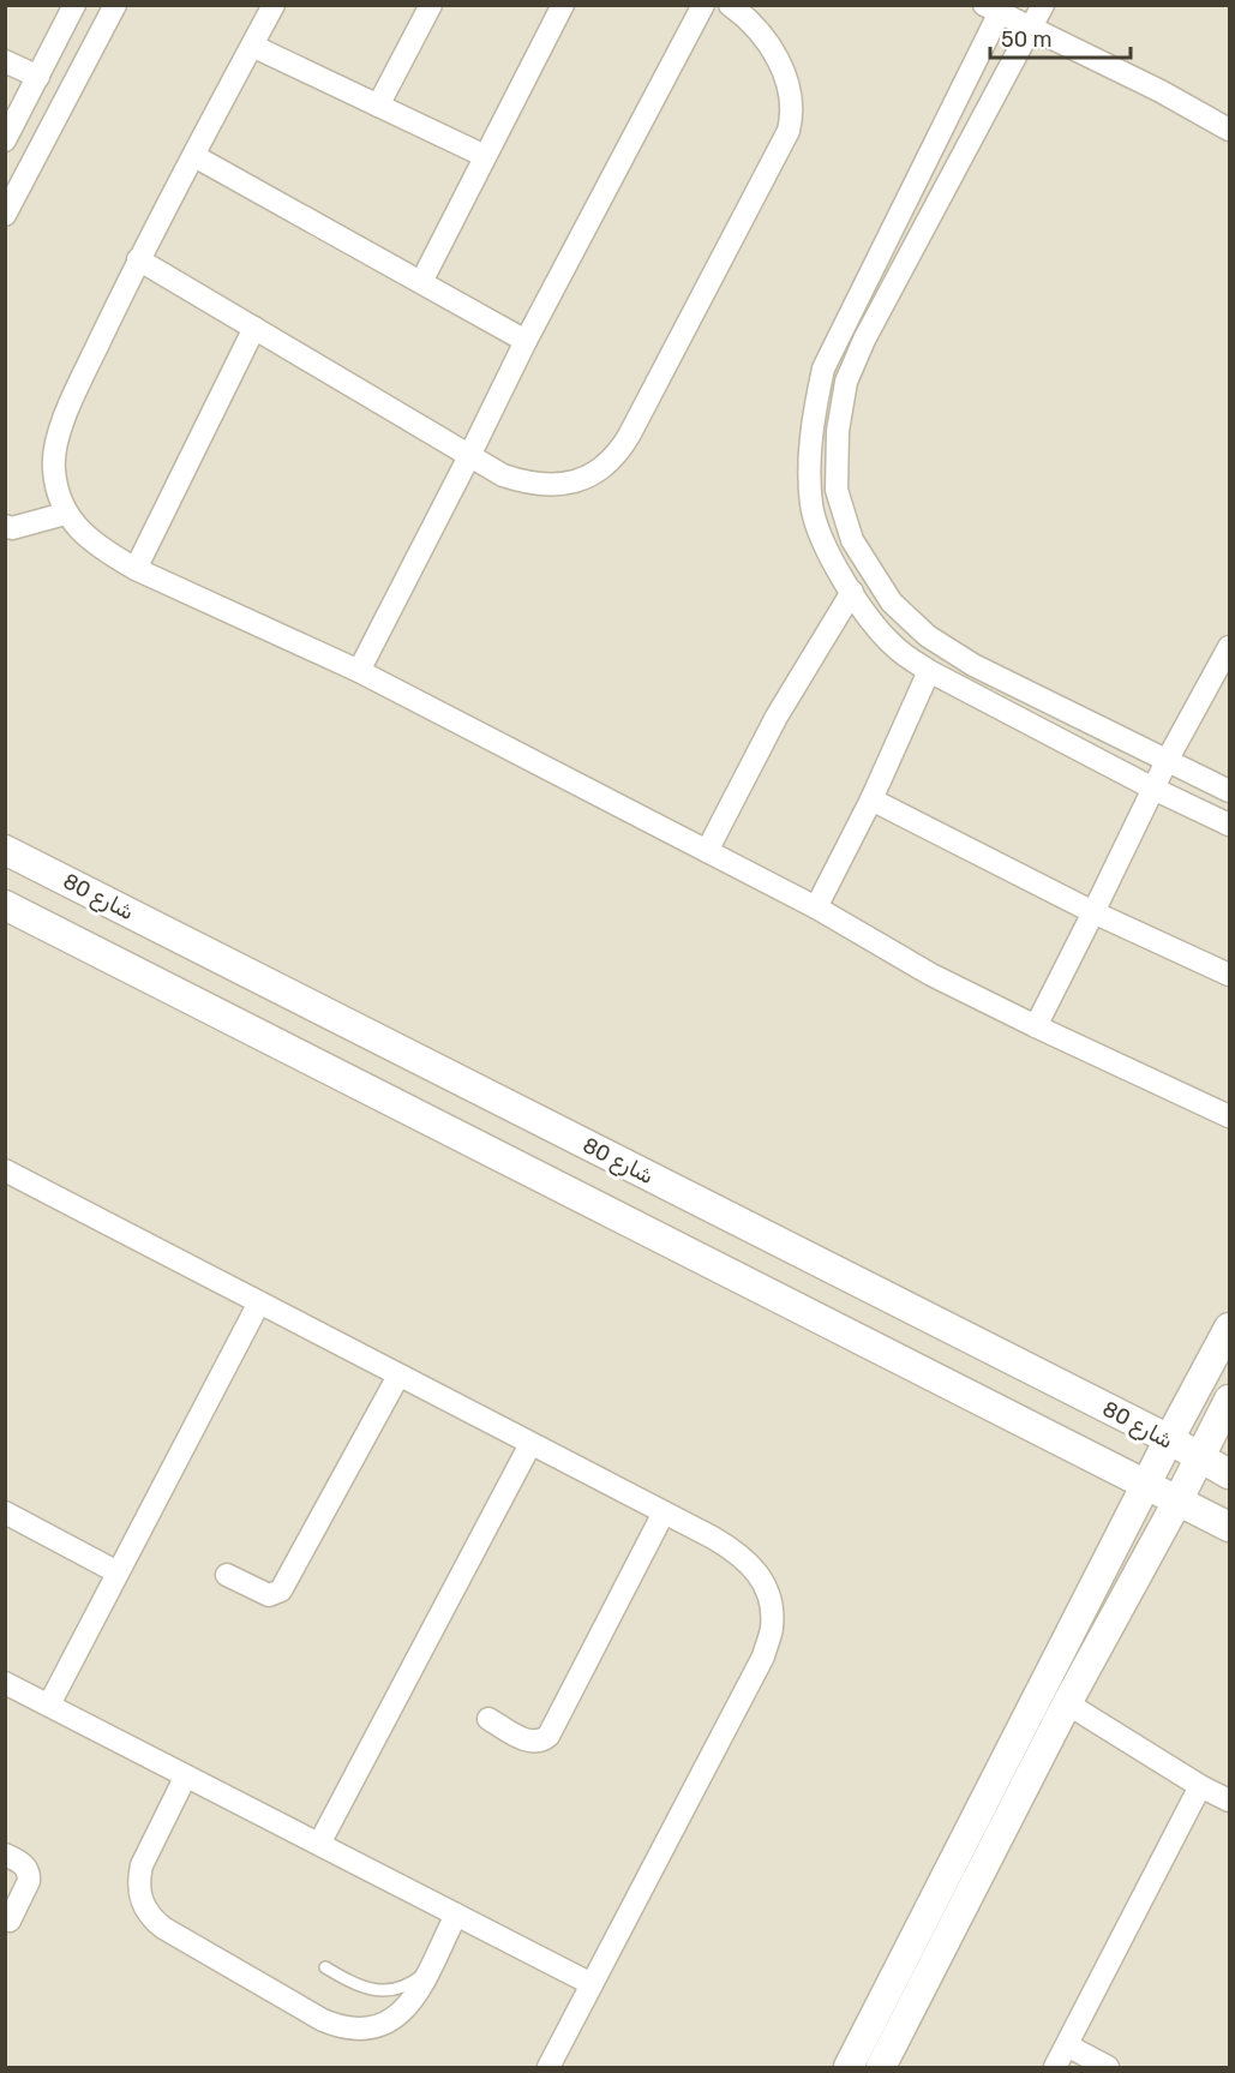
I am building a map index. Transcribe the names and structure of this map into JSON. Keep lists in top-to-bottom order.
{
  "streets": {
    "street": ["شارع 80"]
  },
  "scale_bar": "50 m"
}
